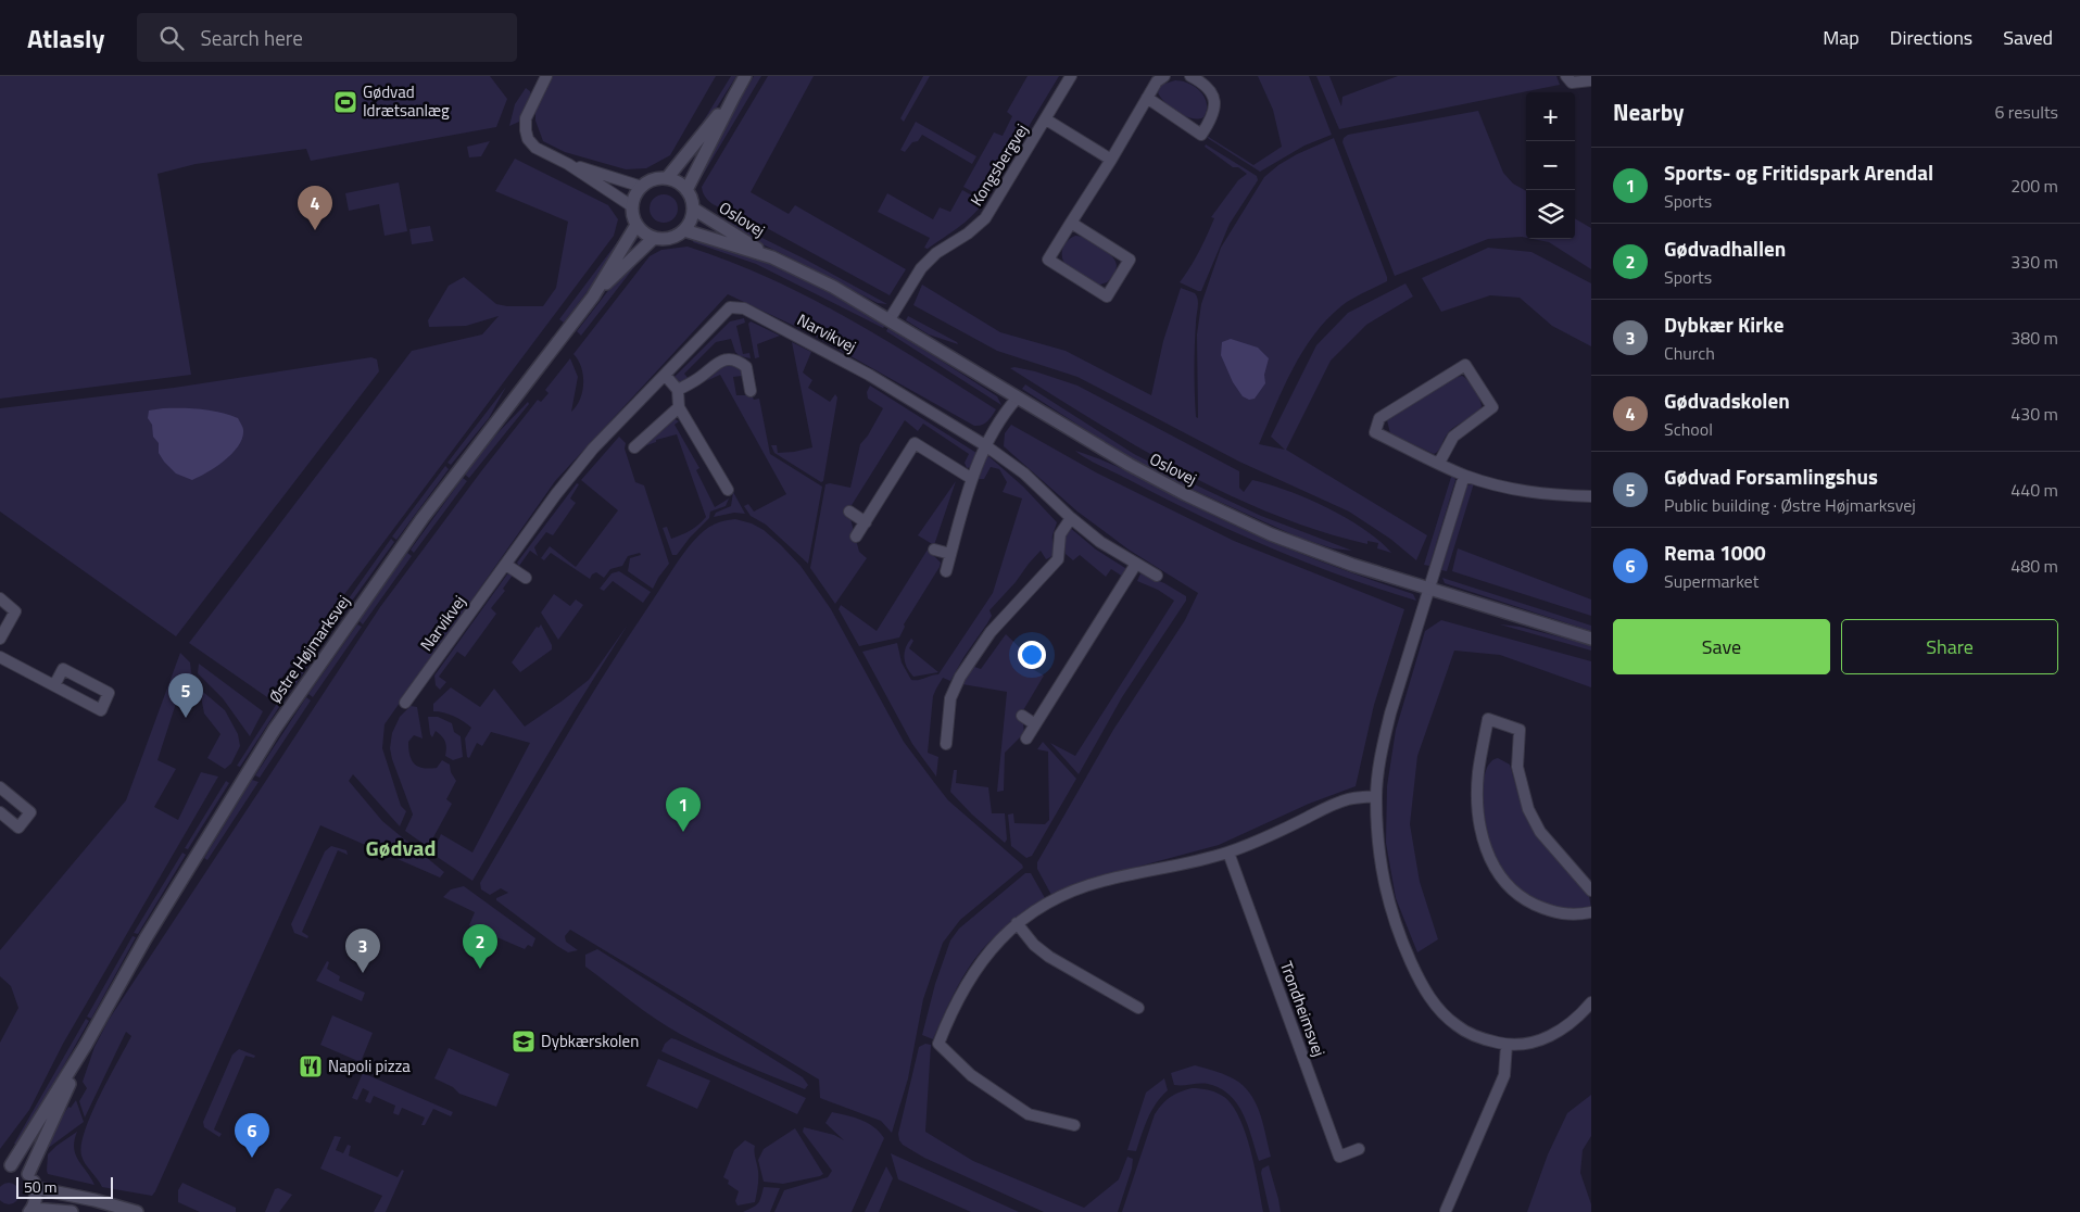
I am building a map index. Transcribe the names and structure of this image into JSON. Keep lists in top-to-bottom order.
{
  "streets": {
    "street": [
      "Kongsbergvej",
      "Oslovej",
      "Narvikvej",
      "Østre Højmarksvej",
      "Trondheimsvej"
    ]
  },
  "crossings": [
    ["Kongsbergvej", "Oslovej"],
    ["Oslovej", "Østre Højmarksvej"]
  ],
  "districts": ["Gødvad"],
  "places": {
    "sports": ["Gødvad Idrætsanlæg"],
    "school or university": ["Dybkærskolen"],
    "restaurant": ["Napoli pizza"]
  },
  "scale_bar": "50 m",
  "page": {
    "header": "Atlasly",
    "search": "Search here",
    "nav": ["Map", "Directions", "Saved"],
    "heading": ["Nearby", "6 results"],
    "map_buttons": ["+", "−"],
    "list": [
      {
        "mark": "1",
        "name": "Sports- og Fritidspark Arendal",
        "note": "Sports",
        "value": "200 m"
      },
      {
        "mark": "2",
        "name": "Gødvadhallen",
        "note": "Sports",
        "value": "330 m"
      },
      {
        "mark": "3",
        "name": "Dybkær Kirke",
        "note": "Church",
        "value": "380 m"
      },
      {
        "mark": "4",
        "name": "Gødvadskolen",
        "note": "School",
        "value": "430 m"
      },
      {
        "mark": "5",
        "name": "Gødvad Forsamlingshus",
        "note": "Public building · Østre Højmarksvej",
        "value": "440 m"
      },
      {
        "mark": "6",
        "name": "Rema 1000",
        "note": "Supermarket",
        "value": "480 m"
      }
    ],
    "pins": [
      "4",
      "5",
      "1",
      "2",
      "3",
      "6"
    ],
    "buttons": ["Save", "Share"],
    "scale": "50 m"
  }
}
